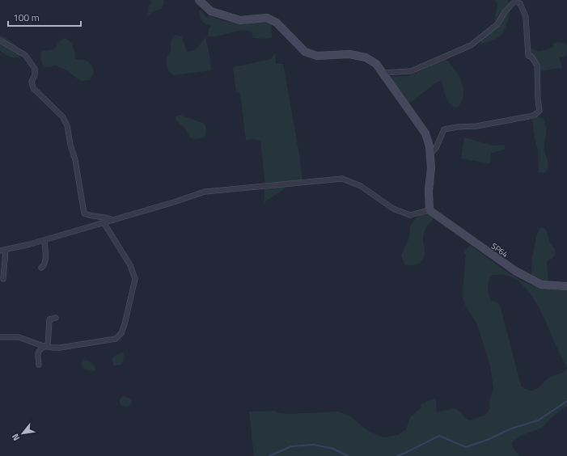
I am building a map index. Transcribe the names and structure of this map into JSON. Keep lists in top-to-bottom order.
{
  "streets": {
    "street": ["SP64"]
  },
  "scale_bar": "100 m",
  "north": "bottom left"
}
